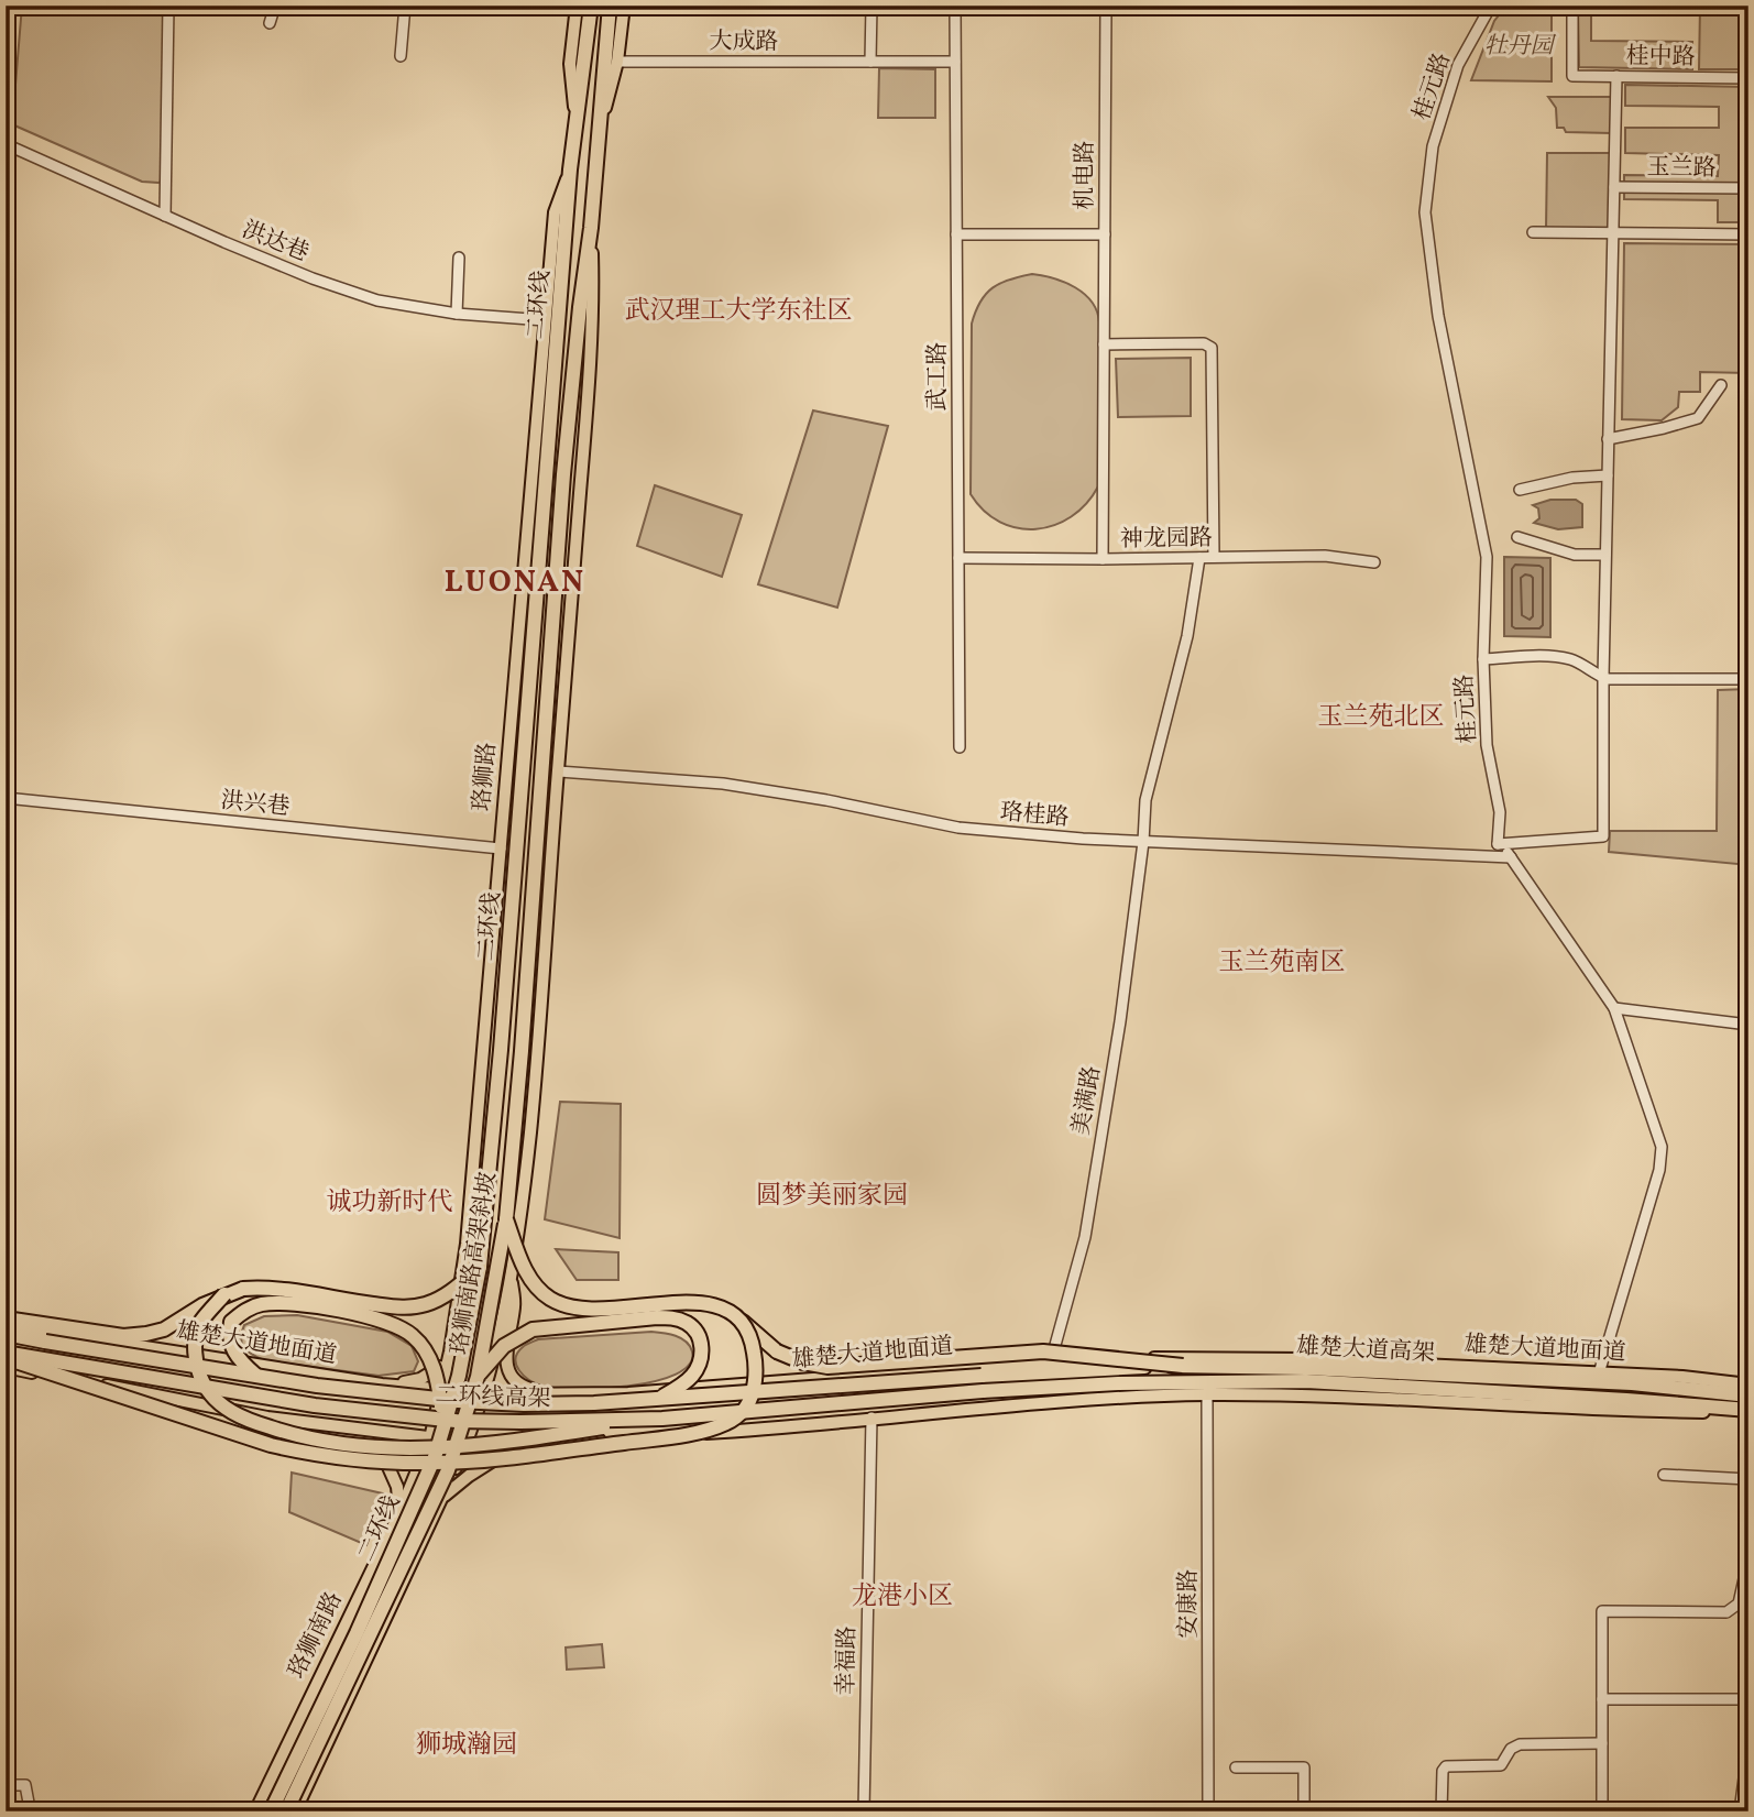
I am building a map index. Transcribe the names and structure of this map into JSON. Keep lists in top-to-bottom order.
{
  "streets": {
    "highway": [
      "二环线",
      "珞狮南路高架斜坡",
      "雄楚大道高架",
      "二环线高架"
    ],
    "main road": ["珞狮路", "雄楚大道地面道", "珞狮南路"],
    "street": [
      "大成路",
      "桂中路",
      "桂元路",
      "玉兰路",
      "机电路",
      "洪达巷",
      "武工路",
      "神龙园路",
      "洪兴巷",
      "珞桂路",
      "美满路",
      "安康路",
      "幸福路"
    ]
  },
  "crossings": [
    ["大成路", "武工路"],
    ["机电路", "神龙园路"],
    ["洪达巷", "珞狮路"],
    ["二环线", "珞狮路"],
    ["二环线", "珞狮南路高架斜坡"],
    ["二环线", "珞狮南路"],
    ["武工路", "神龙园路"],
    ["珞狮路", "洪兴巷"],
    ["珞狮路", "雄楚大道地面道"],
    ["珞狮路", "珞狮南路"],
    ["珞桂路", "美满路"],
    ["美满路", "雄楚大道地面道"],
    ["雄楚大道地面道", "珞狮南路"],
    ["雄楚大道高架", "二环线高架"]
  ],
  "districts": [
    "武汉理工大学东社区",
    "LUONAN",
    "玉兰苑北区",
    "玉兰苑南区",
    "圆梦美丽家园",
    "诚功新时代",
    "龙港小区",
    "狮城瀚园"
  ],
  "parks": ["牡丹园"]
}
